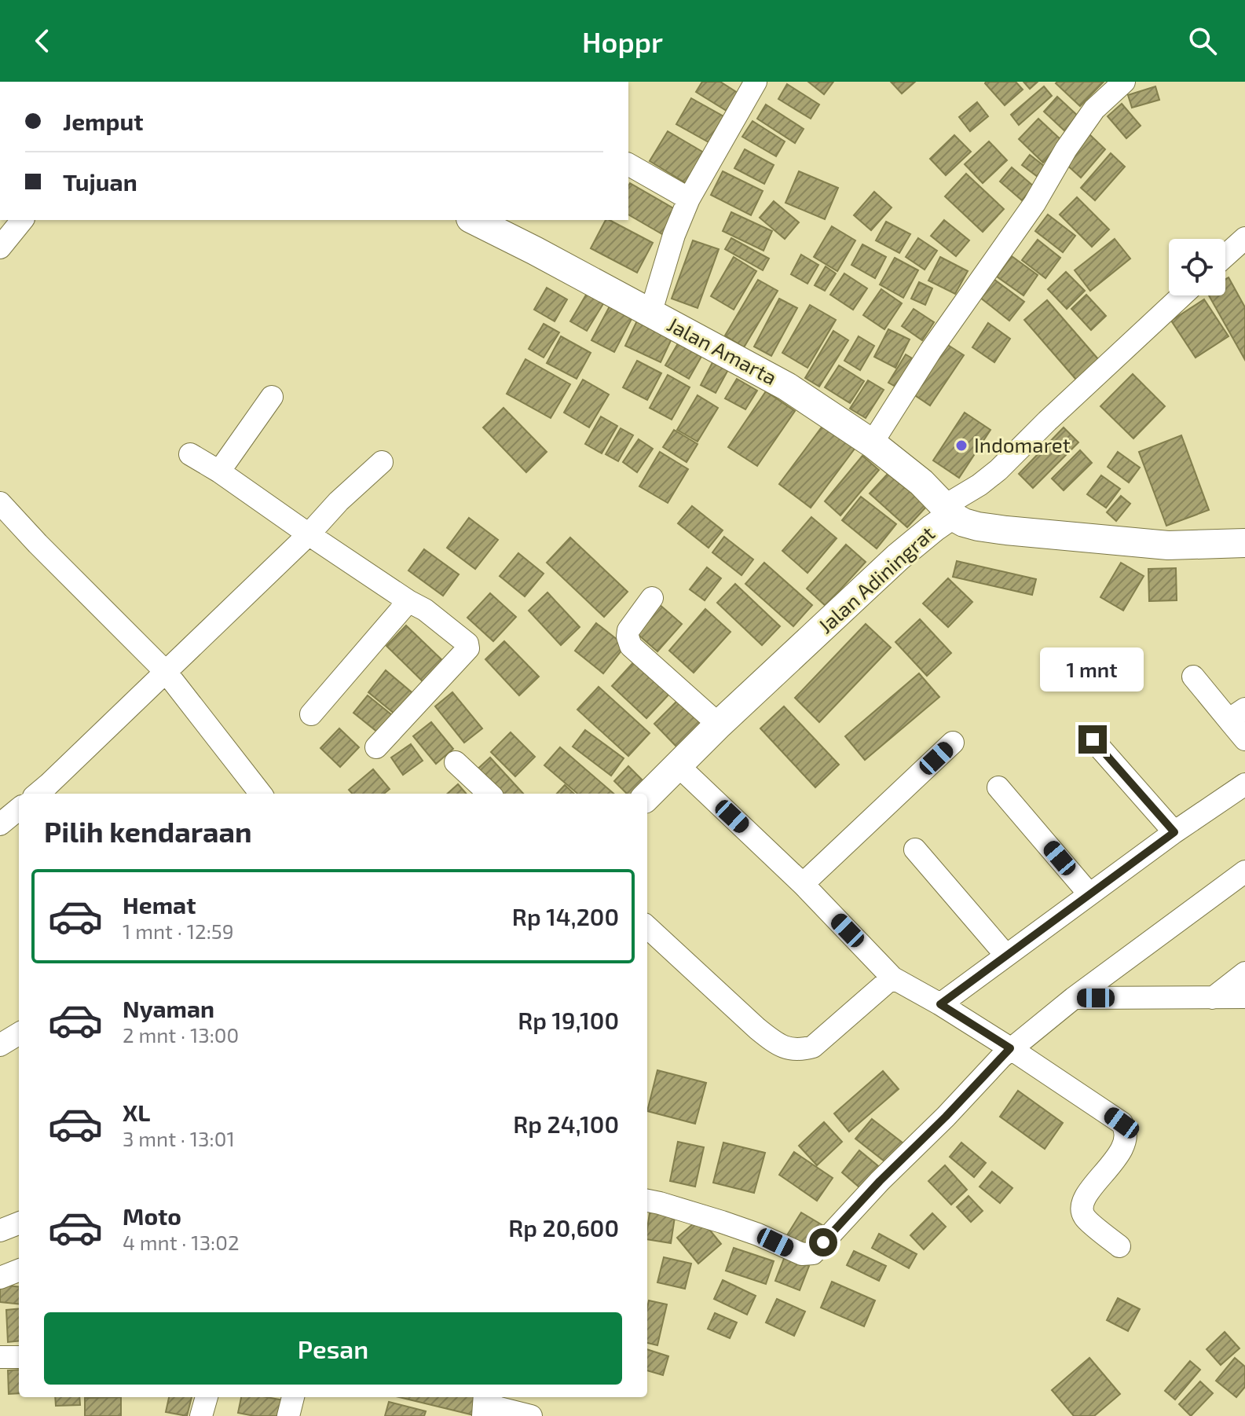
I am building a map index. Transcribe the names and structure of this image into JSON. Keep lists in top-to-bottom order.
{
  "streets": {
    "street": ["Jalan Amarta", "Jalan Adiningrat"]
  },
  "crossings": [
    ["Jalan Amarta", "Jalan Adiningrat"]
  ],
  "places": ["Indomaret"],
  "page": {
    "header": "Hoppr",
    "banner": ["Jemput", "Tujuan"],
    "bubble": "1 mnt",
    "heading": "Pilih kendaraan",
    "list": [
      {
        "name": "Hemat",
        "note": "1 mnt · 12:59",
        "value": "Rp 14,200"
      },
      {
        "name": "Nyaman",
        "note": "2 mnt · 13:00",
        "value": "Rp 19,100"
      },
      {
        "name": "XL",
        "note": "3 mnt · 13:01",
        "value": "Rp 24,100"
      },
      {
        "name": "Moto",
        "note": "4 mnt · 13:02",
        "value": "Rp 20,600"
      }
    ],
    "buttons": "Pesan"
  }
}
